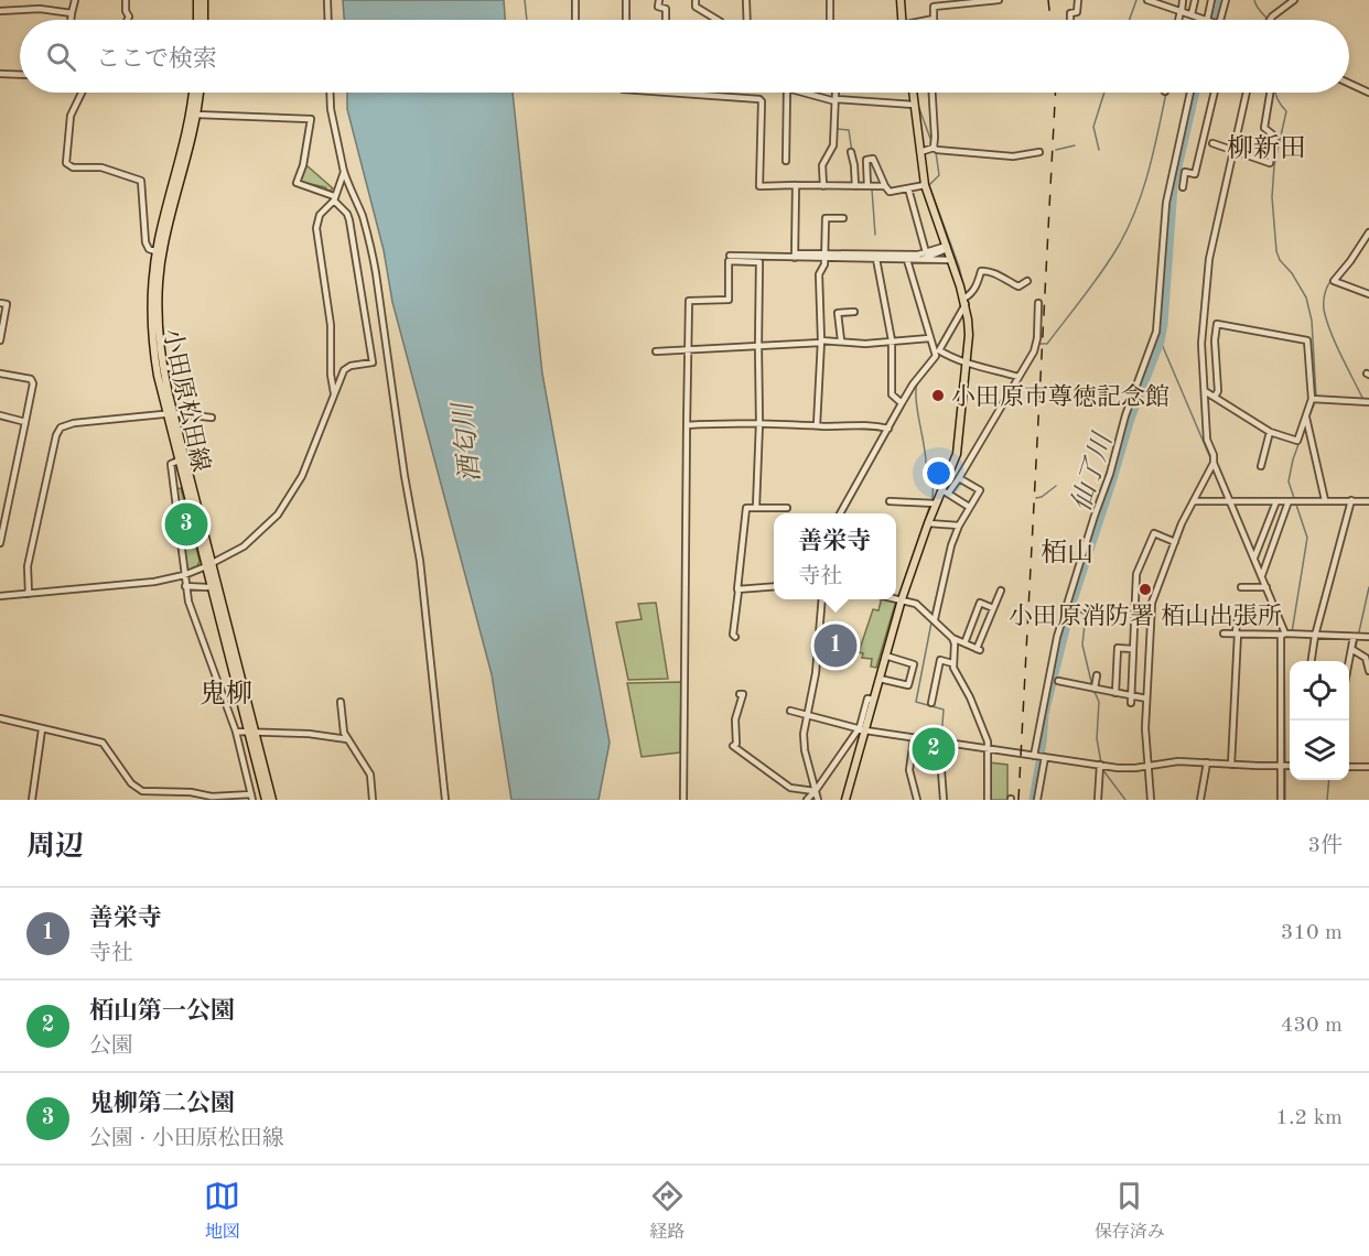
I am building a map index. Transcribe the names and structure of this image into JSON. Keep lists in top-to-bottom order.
{
  "streets": {
    "main road": ["小田原松田線"]
  },
  "districts": ["柳新田", "栢山", "鬼柳"],
  "water": ["酒匂川", "仙了川"],
  "places": ["小田原市尊徳記念館", "小田原消防署 栢山出張所"],
  "page": {
    "search": "ここで検索",
    "pins": ["3", "1", "2"],
    "popup": ["善栄寺", "寺社"],
    "heading": ["周辺", "3件"],
    "list": [
      {
        "mark": "1",
        "name": "善栄寺",
        "note": "寺社",
        "value": "310 m"
      },
      {
        "mark": "2",
        "name": "栢山第一公園",
        "note": "公園",
        "value": "430 m"
      },
      {
        "mark": "3",
        "name": "鬼柳第二公園",
        "note": "公園 · 小田原松田線",
        "value": "1.2 km"
      }
    ],
    "nav": ["地図", "経路", "保存済み"]
  }
}
